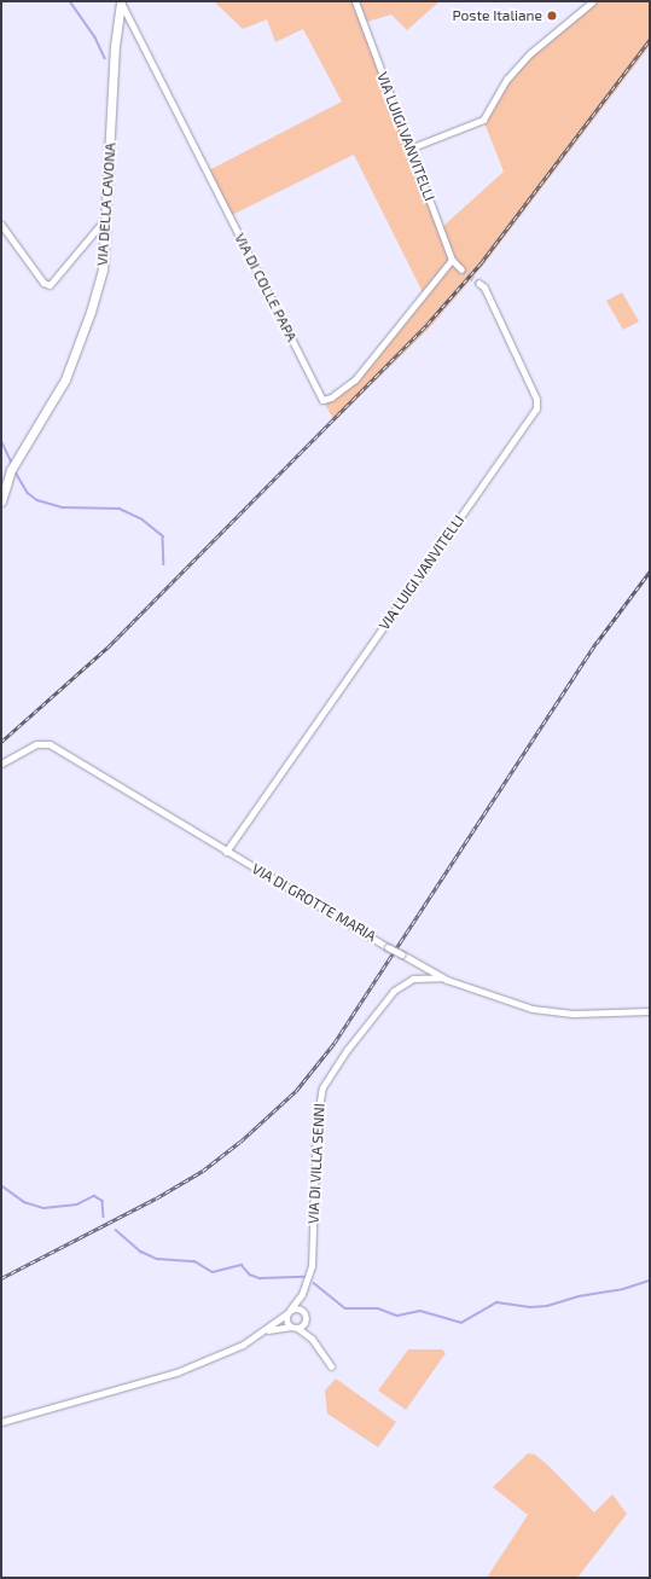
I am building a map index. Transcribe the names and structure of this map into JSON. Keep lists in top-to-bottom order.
{
  "streets": {
    "main road": ["VIA DELLA CAVONA"],
    "street": [
      "VIA LUIGI VANVITELLI",
      "VIA DI COLLE PAPA",
      "VIA DI GROTTE MARIA",
      "VIA DI VILLA SENNI"
    ]
  },
  "crossings": [
    ["VIA LUIGI VANVITELLI", "VIA DI COLLE PAPA"],
    ["VIA LUIGI VANVITELLI", "VIA DI GROTTE MARIA"],
    ["VIA DELLA CAVONA", "VIA DI COLLE PAPA"],
    ["VIA DI GROTTE MARIA", "VIA DI VILLA SENNI"]
  ],
  "places": ["Poste Italiane"]
}
